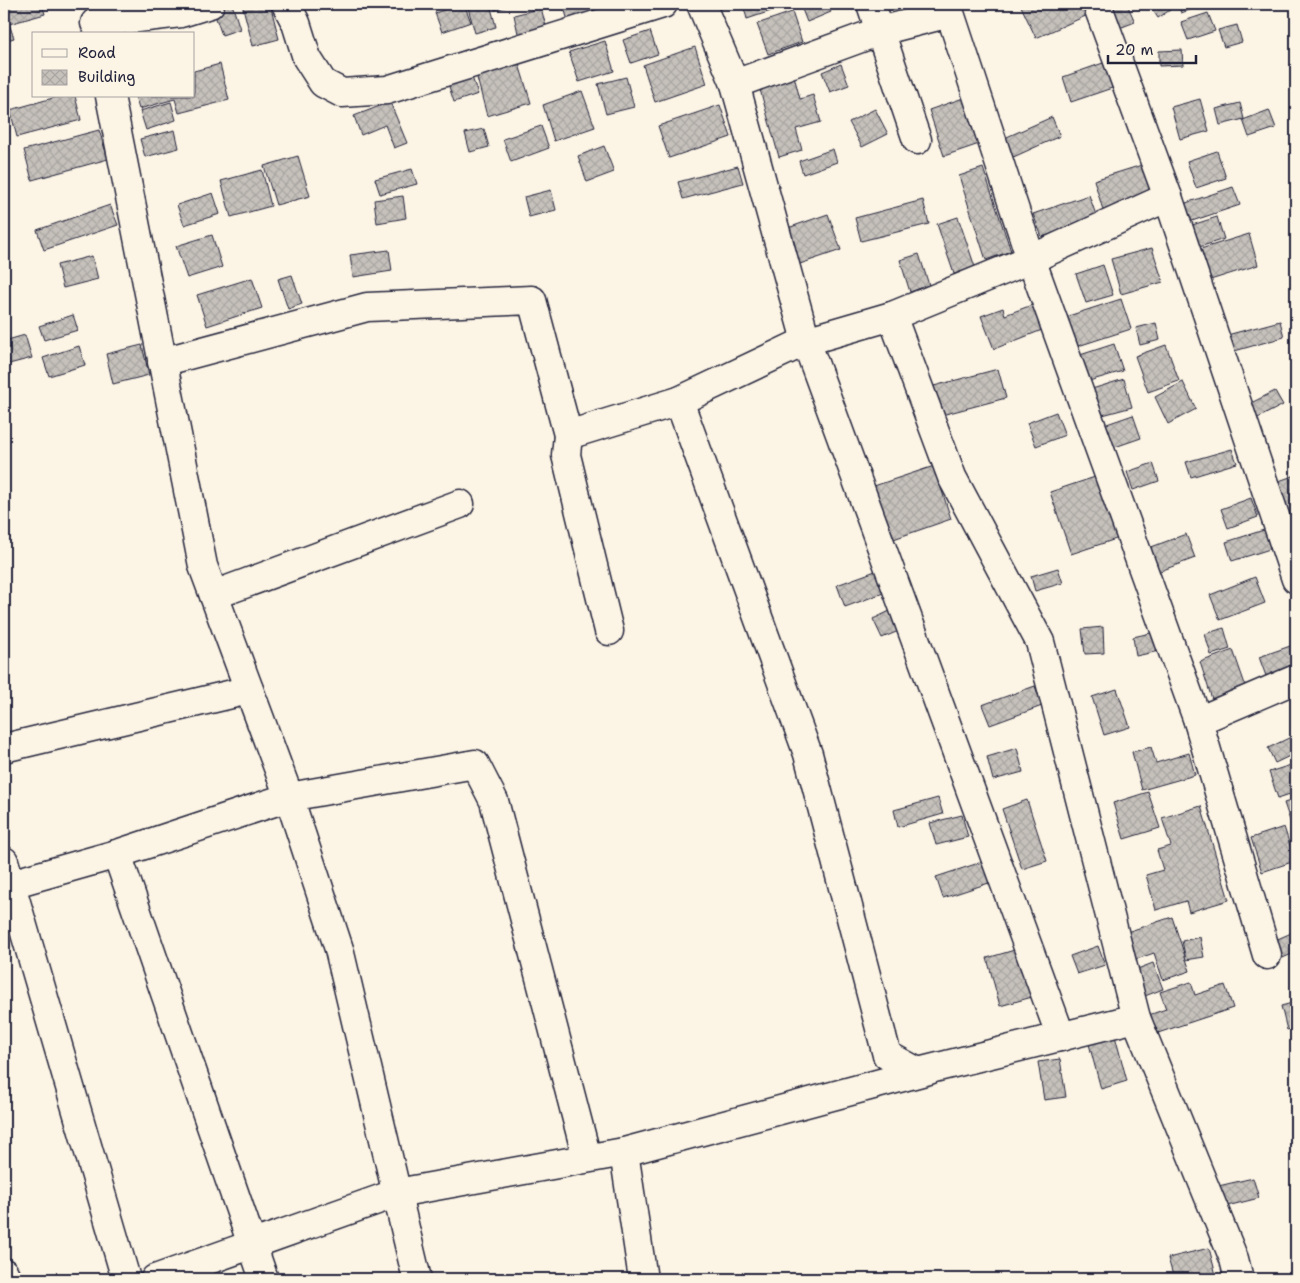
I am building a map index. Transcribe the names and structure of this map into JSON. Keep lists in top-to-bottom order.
{
  "legend": ["Road", "Building"],
  "scale_bar": "20 m"
}
